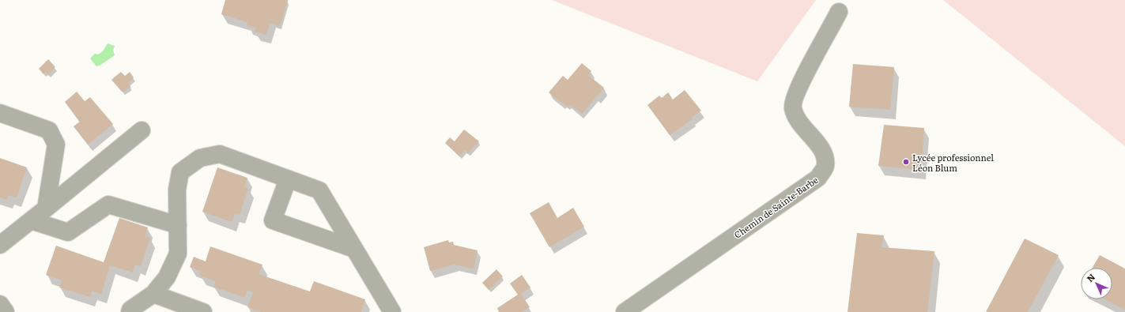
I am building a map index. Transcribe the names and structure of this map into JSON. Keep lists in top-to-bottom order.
{
  "streets": {
    "street": ["Chemin de Sainte-Barbe"]
  },
  "places": ["Lycée professionnel Léon Blum"],
  "north": "top left"
}
